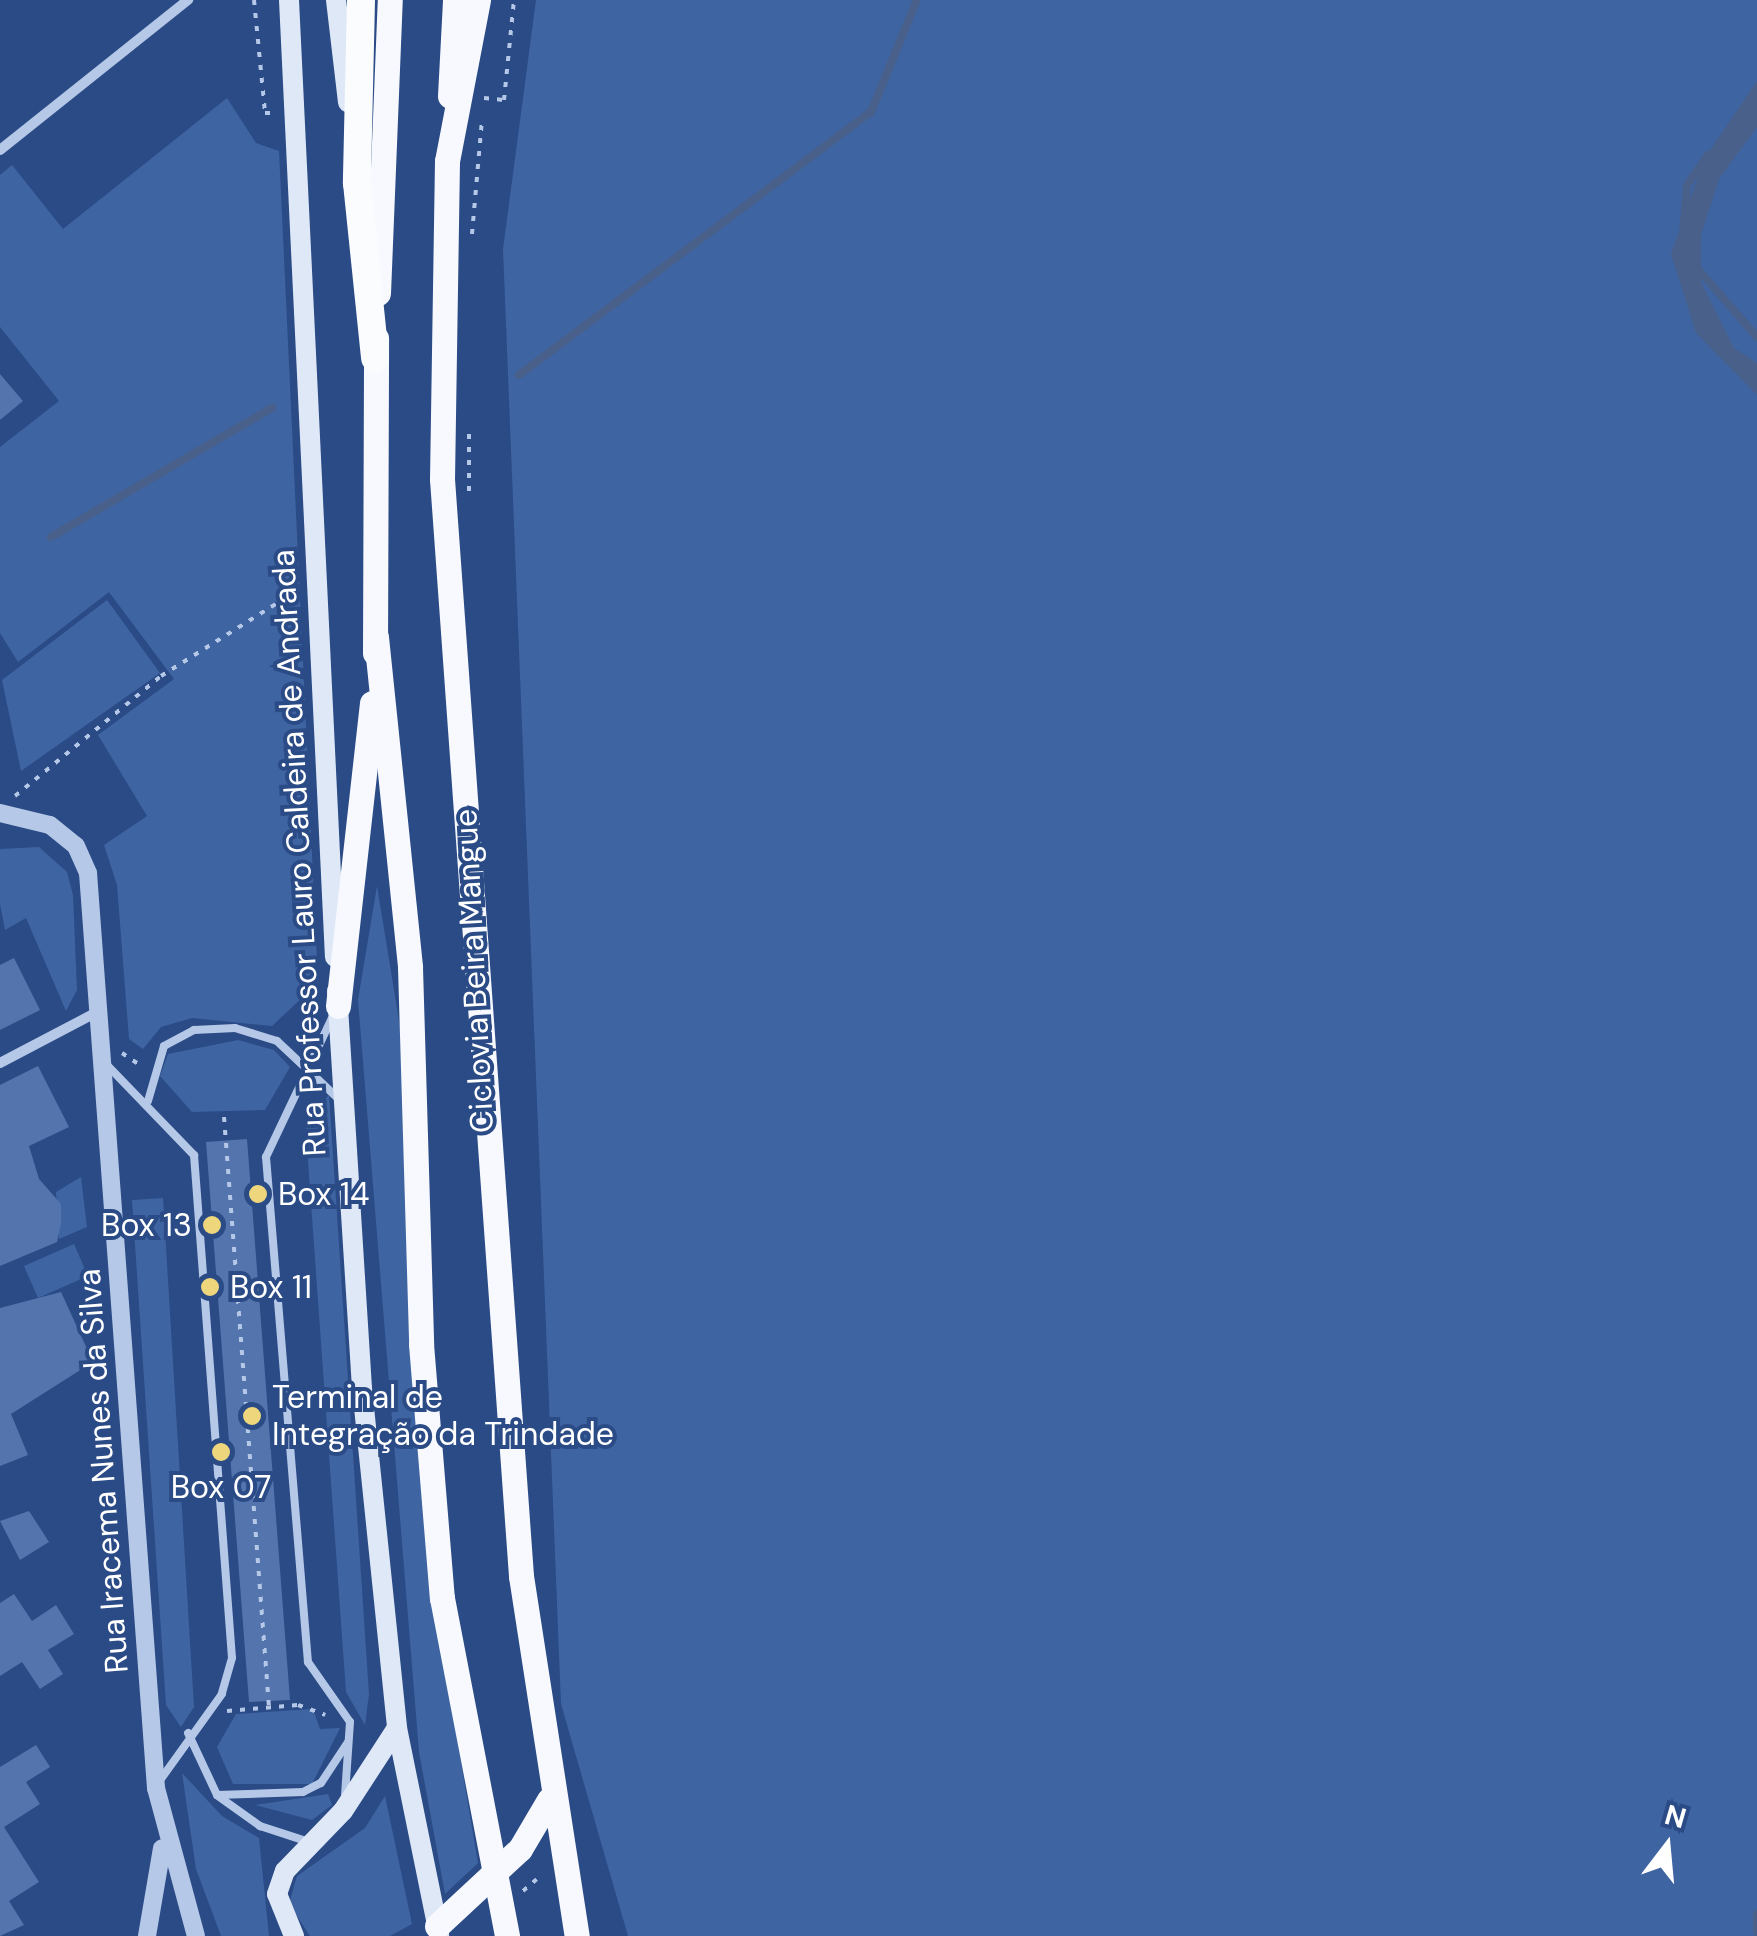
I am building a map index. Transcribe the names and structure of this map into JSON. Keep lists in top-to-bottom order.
{
  "streets": {
    "main road": ["Rua Professor Lauro Caldeira de Andrada"],
    "street": ["Rua Iracema Nunes da Silva"]
  },
  "places": [
    "Box 14",
    "Box 13",
    "Box 11",
    "Terminal de Integração da Trindade",
    "Box 07"
  ],
  "north": "top"
}
